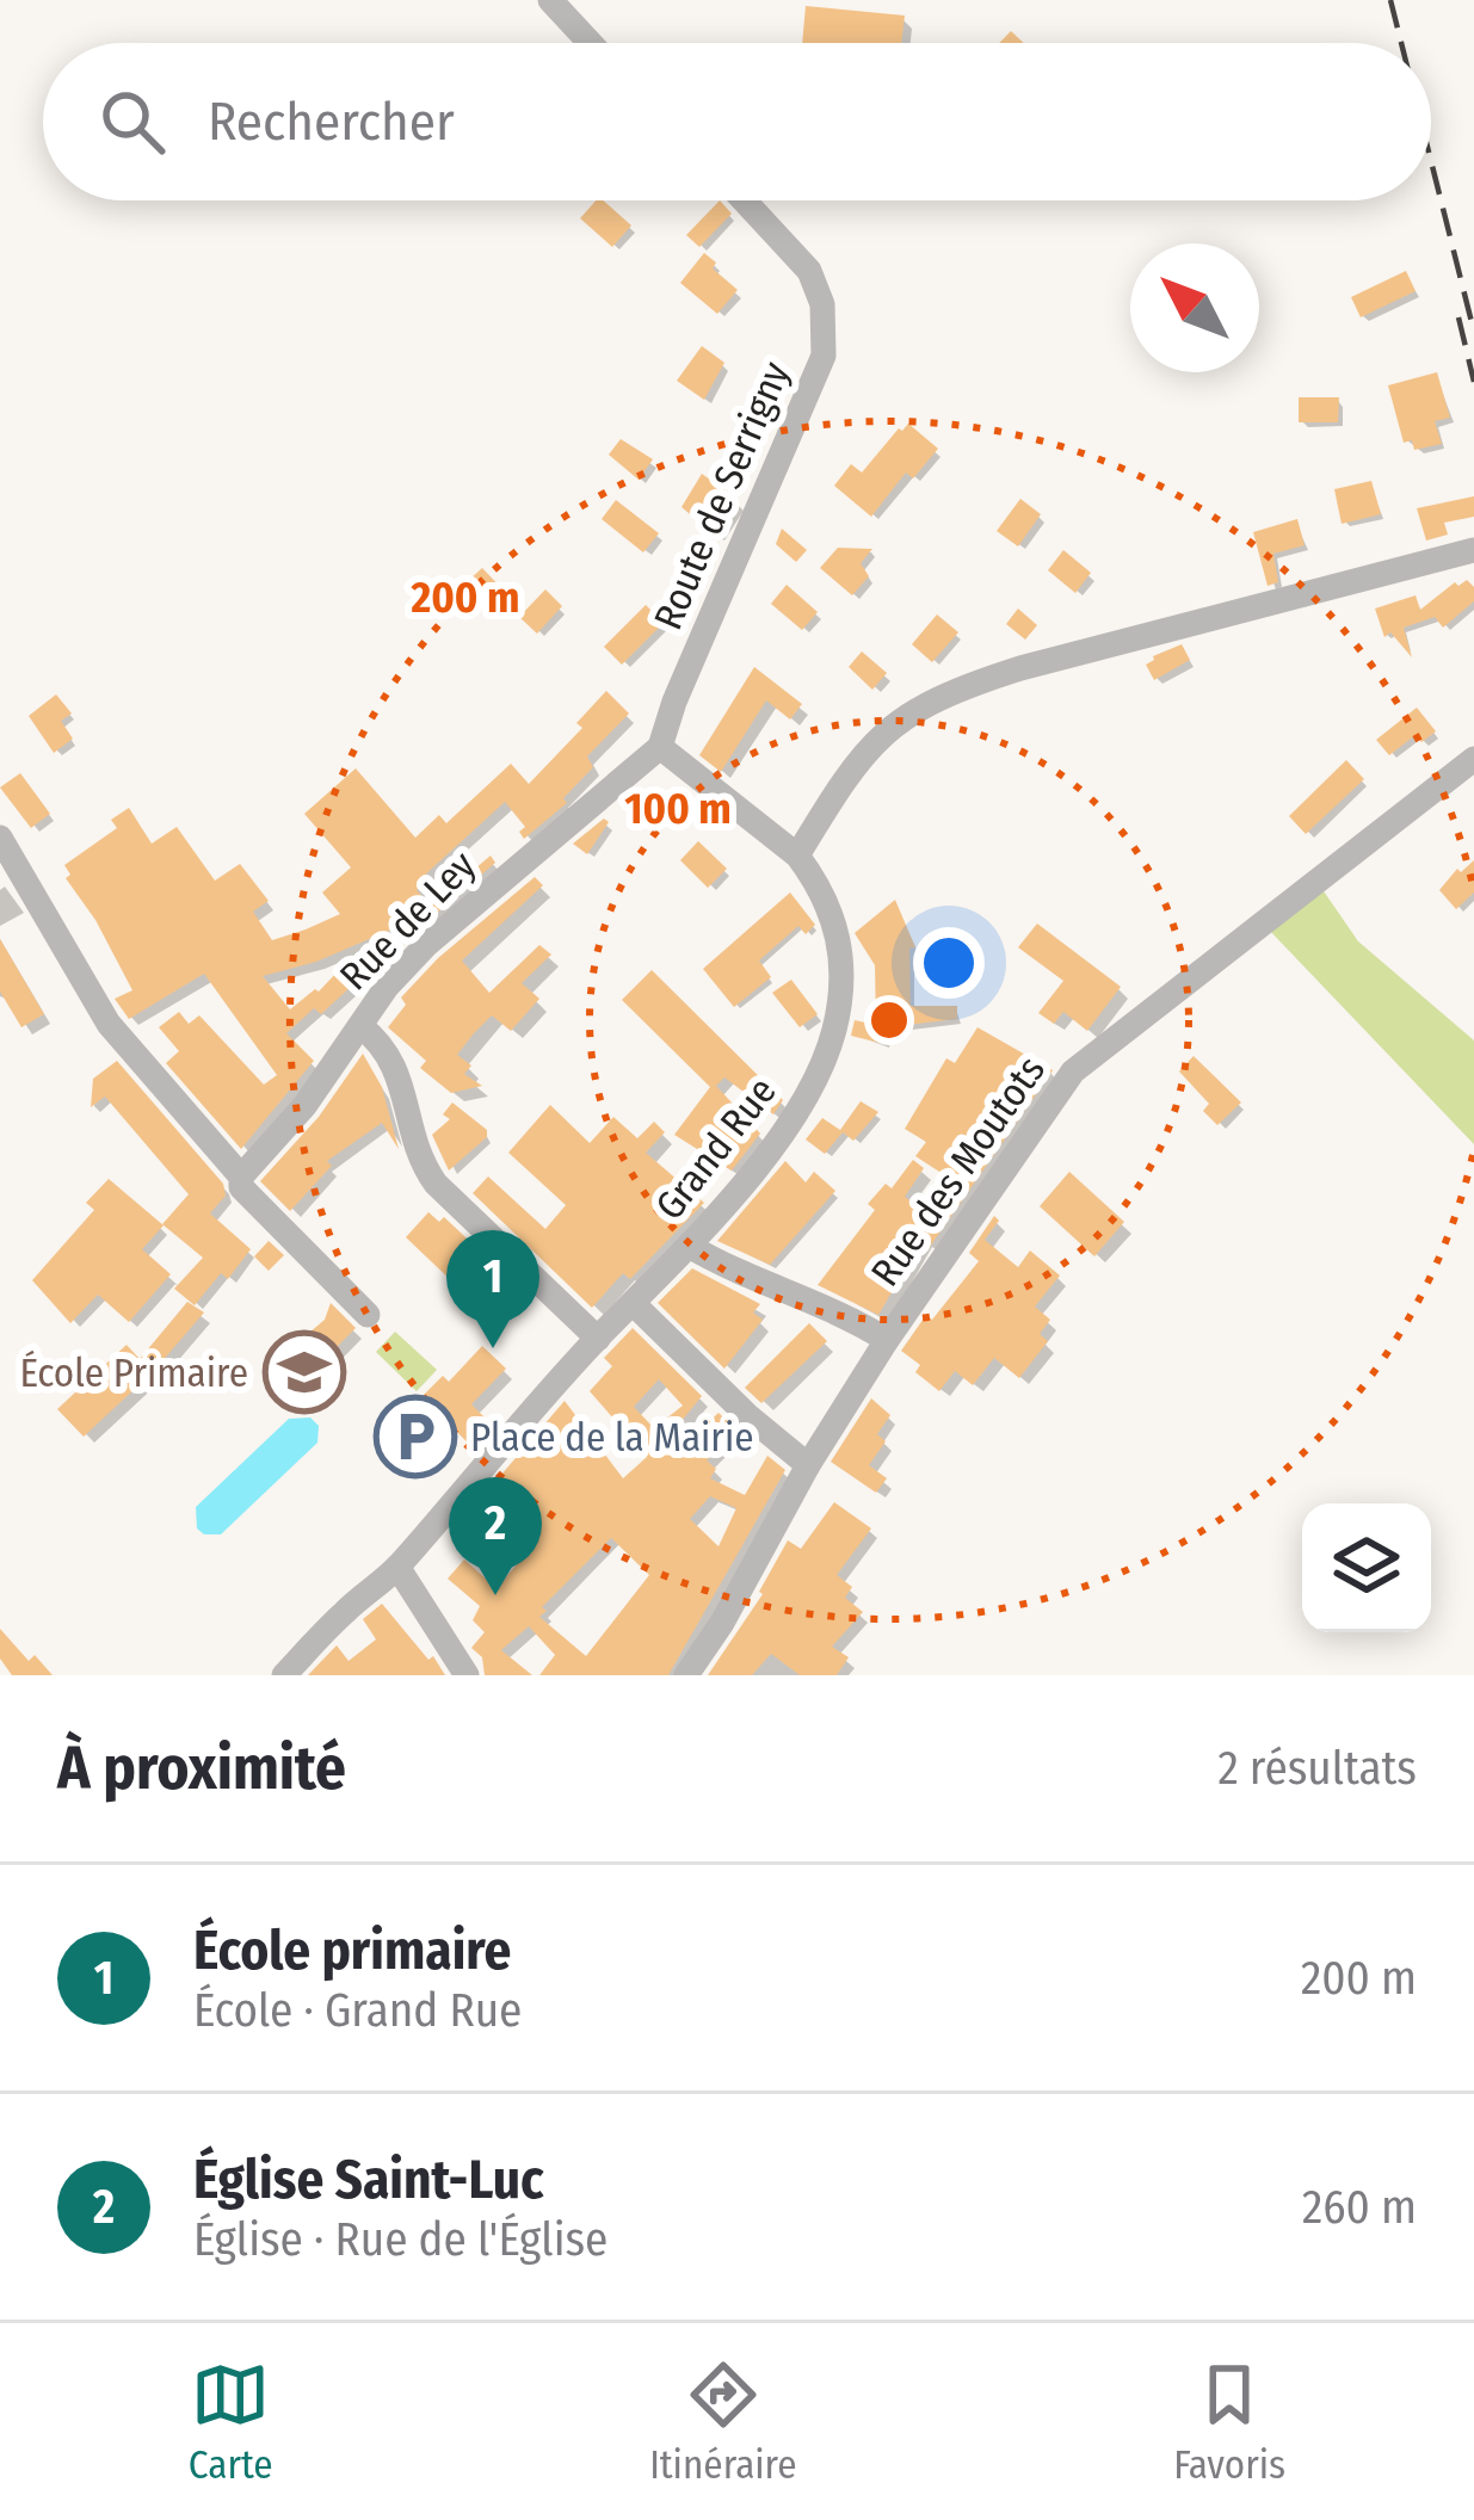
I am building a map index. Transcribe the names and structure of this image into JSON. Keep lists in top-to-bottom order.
{
  "streets": {
    "street": [
      "Route de Serrigny",
      "Rue de Ley",
      "Grand Rue",
      "Rue des Moutots"
    ]
  },
  "crossings": [
    ["Route de Serrigny", "Rue de Ley"],
    ["Route de Serrigny", "Grand Rue"],
    ["Rue de Ley", "Grand Rue"]
  ],
  "places": {
    "school or university": ["École Primaire"],
    "parking": ["Place de la Mairie"]
  },
  "north": "top left",
  "page": {
    "search": "Rechercher",
    "pins": ["1", "2"],
    "heading": ["À proximité", "2 résultats"],
    "list": [
      {
        "mark": "1",
        "name": "École primaire",
        "note": "École · Grand Rue",
        "value": "200 m"
      },
      {
        "mark": "2",
        "name": "Église Saint-Luc",
        "note": "Église · Rue de l'Église",
        "value": "260 m"
      }
    ],
    "nav": ["Carte", "Itinéraire", "Favoris"]
  },
  "rings": ["200 m", "100 m"]
}
